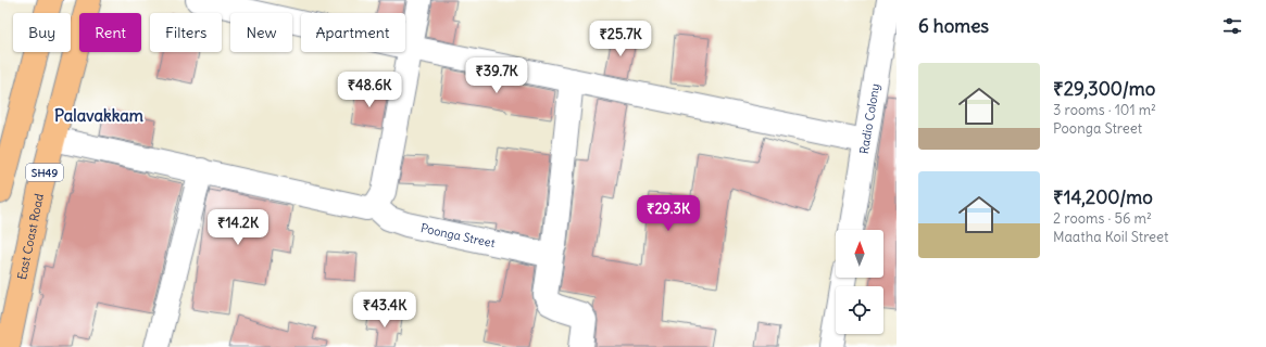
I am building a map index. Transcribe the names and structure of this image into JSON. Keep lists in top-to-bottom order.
{
  "streets": {
    "main road": ["SH49", "East Coast Road"],
    "street": ["Radio Colony", "Poonga Street"]
  },
  "districts": ["Palavakkam"],
  "north": "top",
  "page": {
    "heading": "6 homes",
    "chip": [
      "Buy",
      "Rent",
      "Filters",
      "New",
      "Apartment"
    ],
    "price": [
      "₹25.7K",
      "₹39.7K",
      "₹48.6K",
      "₹29.3K",
      "₹14.2K",
      "₹43.4K"
    ],
    "list": [
      {
        "name": "₹29,300/mo",
        "note": "3 rooms · 101 m² · Poonga Street"
      },
      {
        "name": "₹14,200/mo",
        "note": "2 rooms · 56 m² · Maatha Koil Street"
      }
    ]
  }
}
